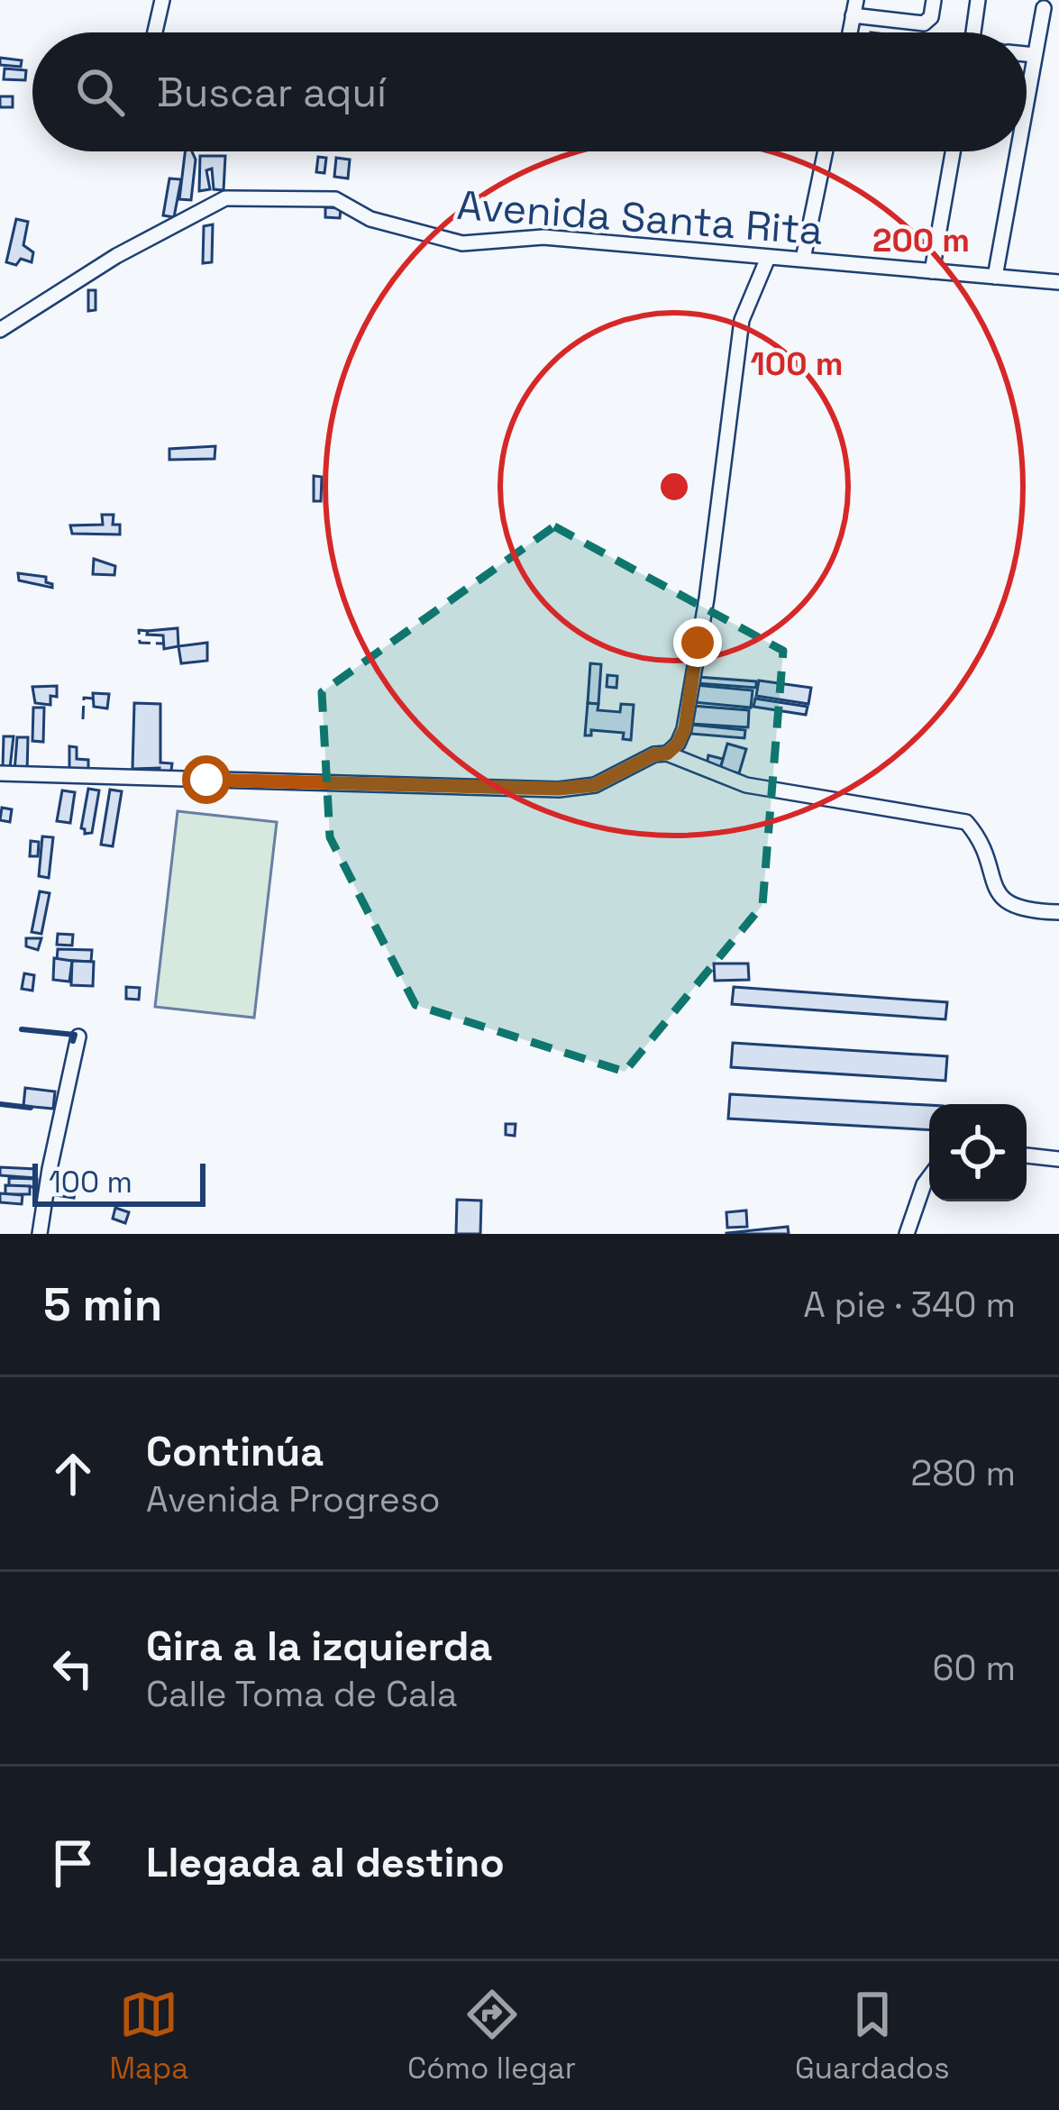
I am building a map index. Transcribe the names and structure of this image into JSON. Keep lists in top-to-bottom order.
{
  "streets": {
    "street": ["Avenida Santa Rita"]
  },
  "scale_bar": "100 m",
  "page": {
    "search": "Buscar aquí",
    "scale": "100 m",
    "heading": ["5 min", "A pie · 340 m"],
    "list": [
      ["Continúa", "Avenida Progreso", "280 m"],
      ["Gira a la izquierda", "Calle Toma de Cala", "60 m"],
      "Llegada al destino"
    ],
    "nav": ["Mapa", "Cómo llegar", "Guardados"]
  },
  "rings": ["200 m", "100 m"]
}
